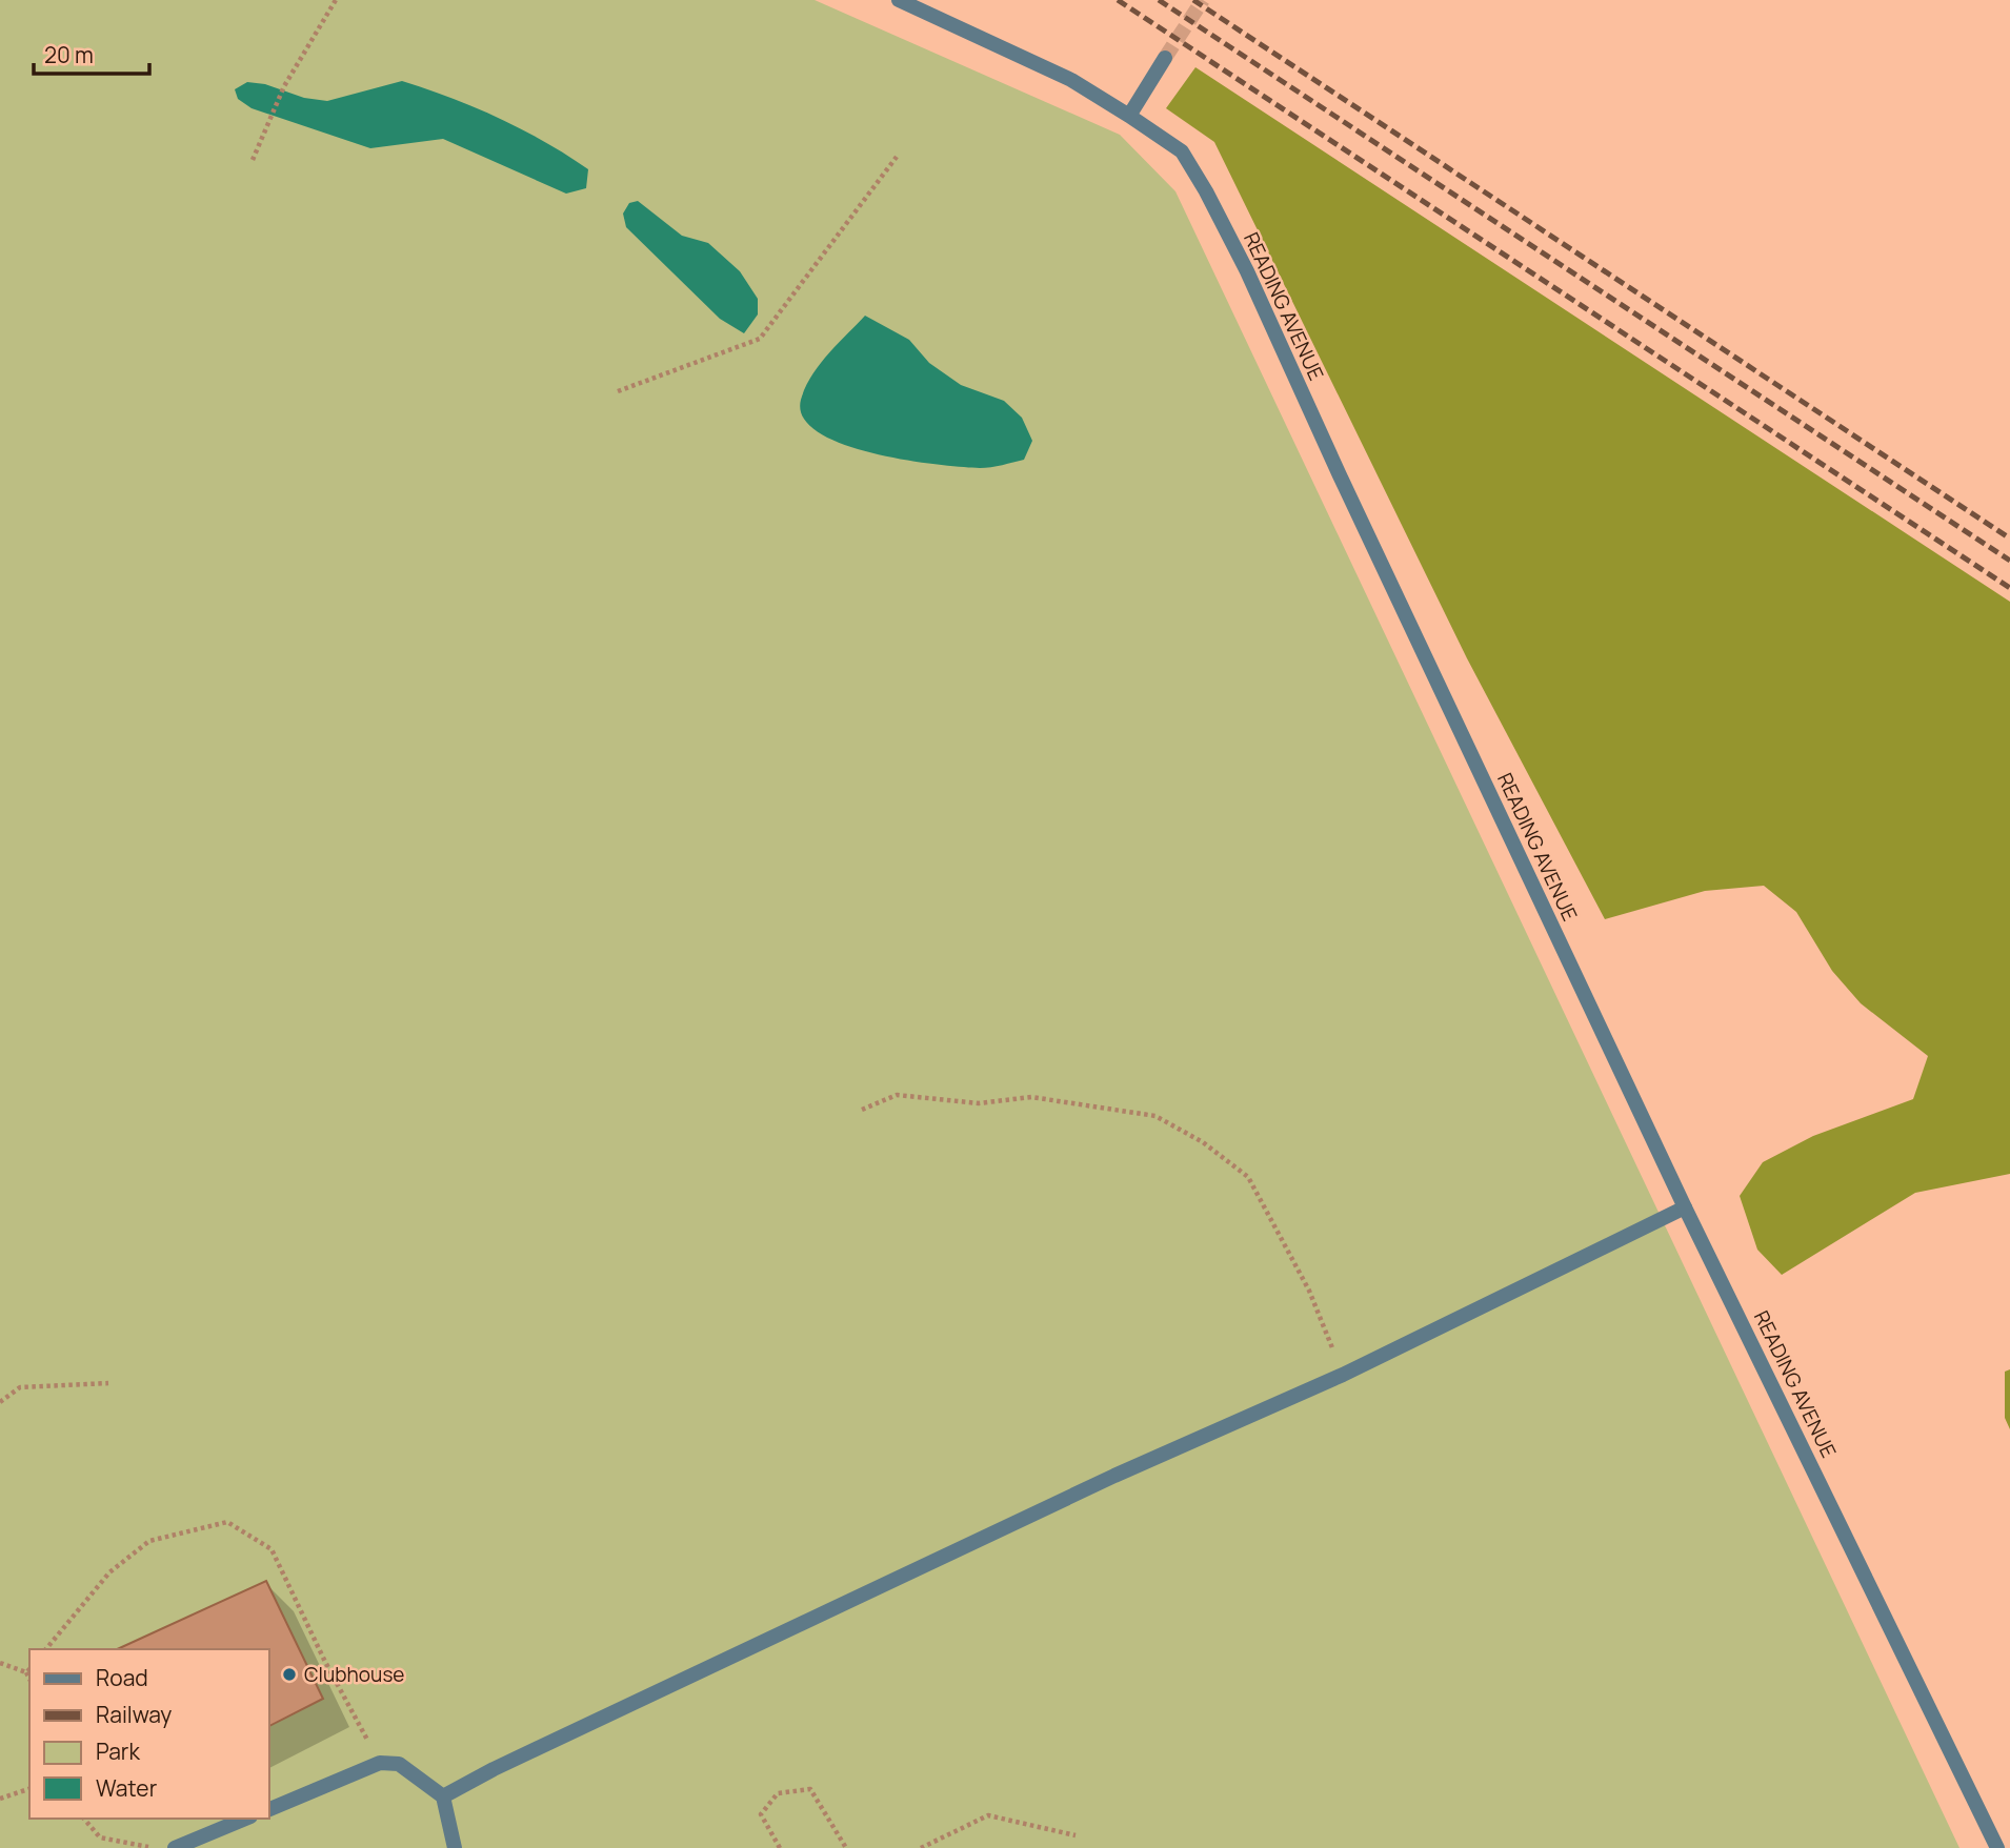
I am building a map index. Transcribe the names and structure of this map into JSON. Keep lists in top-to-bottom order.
{
  "streets": {
    "street": ["READING AVENUE"]
  },
  "places": ["Clubhouse"],
  "legend": [
    "Road",
    "Railway",
    "Park",
    "Water"
  ],
  "scale_bar": "20 m"
}
